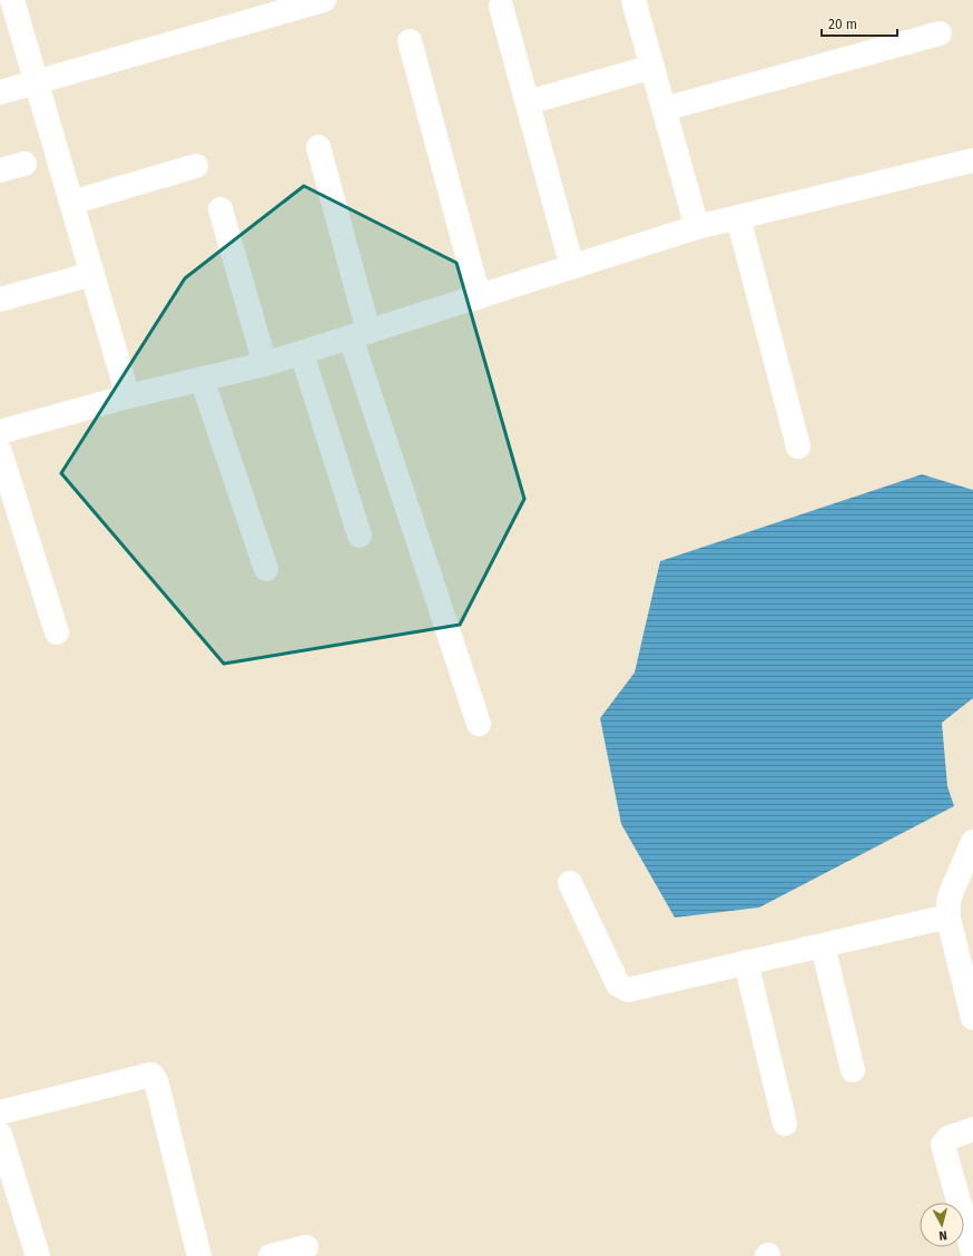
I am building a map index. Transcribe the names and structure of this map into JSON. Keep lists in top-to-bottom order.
{
  "scale_bar": "20 m",
  "north": "bottom"
}
